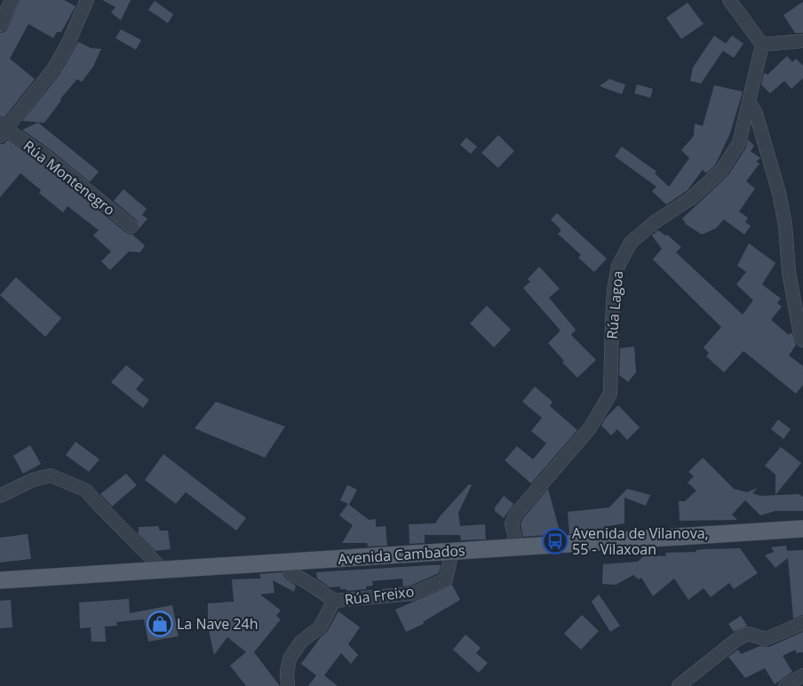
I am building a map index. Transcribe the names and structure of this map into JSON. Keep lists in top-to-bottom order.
{
  "streets": {
    "main road": ["Avenida Cambados"],
    "street": ["Rúa Montenegro", "Rúa Lagoa", "Rúa Freixo"]
  },
  "crossings": [
    ["Rúa Lagoa", "Avenida Cambados"],
    ["Avenida Cambados", "Rúa Freixo"]
  ],
  "places": {
    "bus stop": ["Avenida de Vilanova, 55 - Vilaxoan"],
    "shop": ["La Nave 24h"]
  }
}
